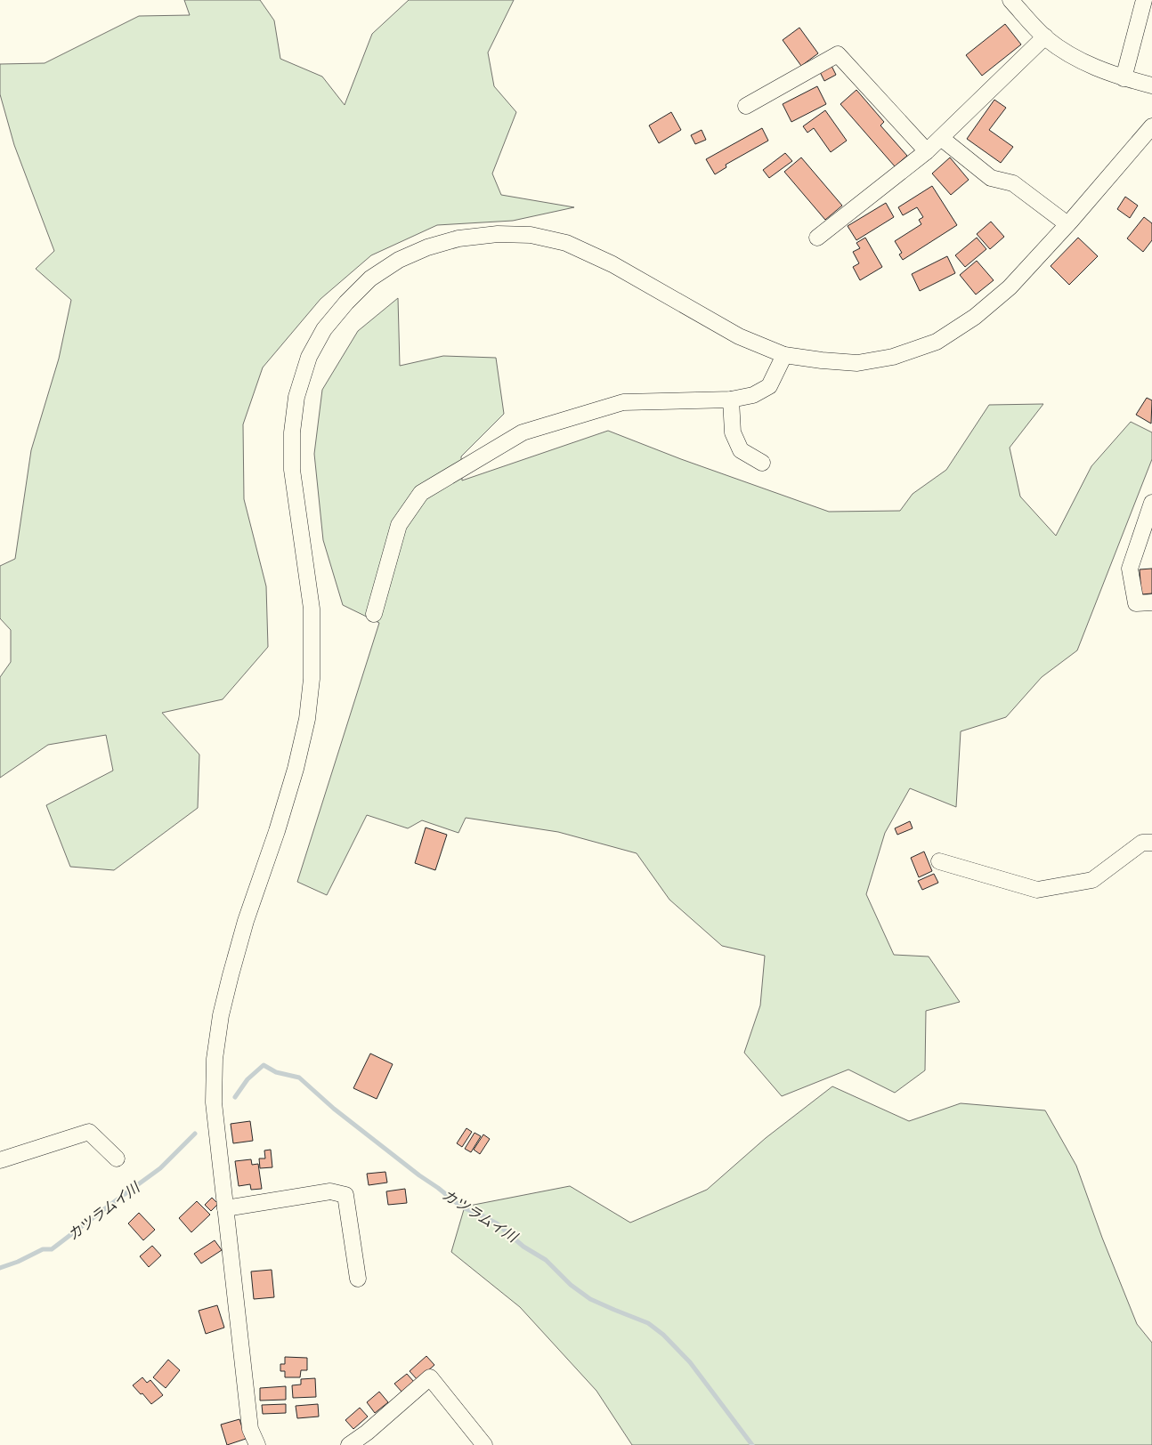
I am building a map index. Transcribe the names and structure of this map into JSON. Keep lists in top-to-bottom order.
{
  "water": ["カツラムイ川"]
}
